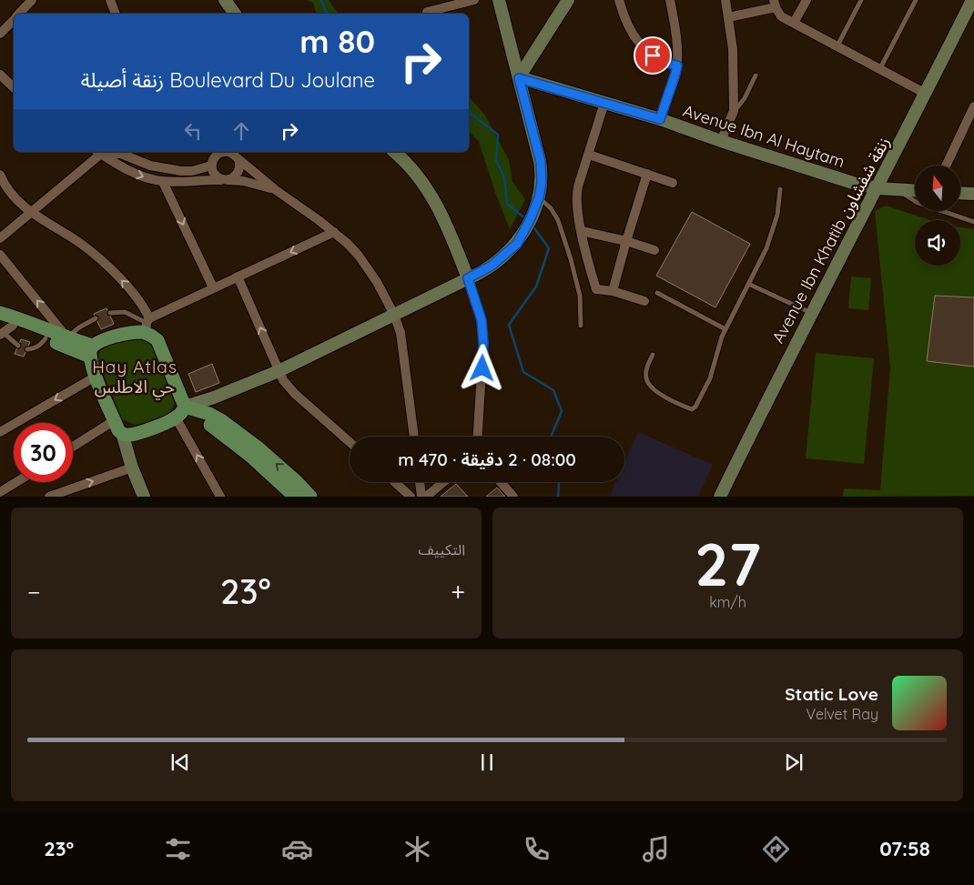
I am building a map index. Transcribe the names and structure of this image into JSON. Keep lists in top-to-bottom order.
{
  "streets": {
    "street": ["Avenue Ibn Al Haytam", "Avenue Ibn Khatib زنقة شفشاون"]
  },
  "crossings": [
    ["Avenue Ibn Al Haytam", "Avenue Ibn Khatib زنقة شفشاون"]
  ],
  "districts": ["Hay Atlas حي الاطلس"],
  "north": "top",
  "page": {
    "turn": ["80 m", "Boulevard Du Joulane زنقة أصيلة"],
    "limit": "30",
    "trip": "08:00 · 2 دقيقة · 470 m",
    "tile": [
      ["27", "km/h"],
      "التكييف"
    ],
    "heat": ["−", "23°", "+"],
    "song": ["Static Love", "Velvet Ray"],
    "tabs": ["07:58", "23°"]
  }
}
